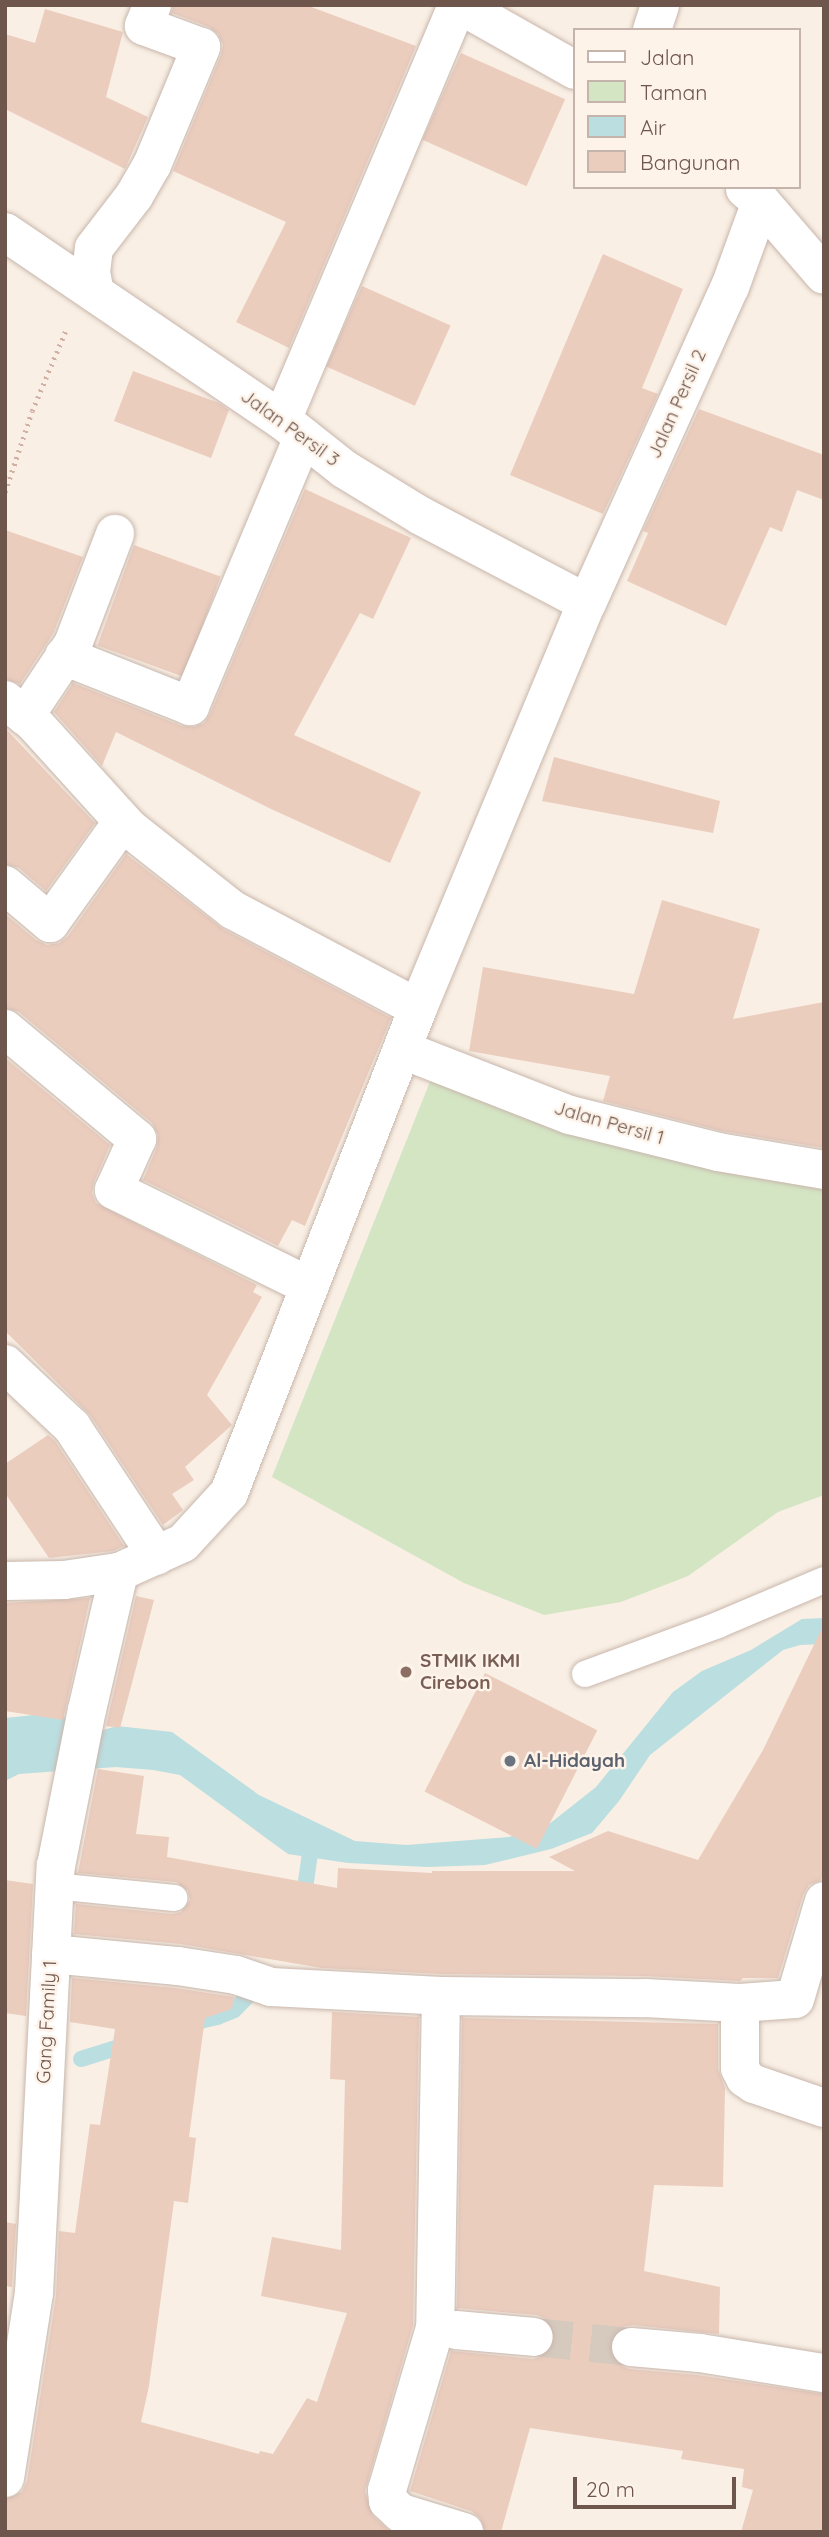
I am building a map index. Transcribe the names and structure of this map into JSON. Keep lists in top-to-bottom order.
{
  "streets": {
    "street": [
      "Jalan Persil 2",
      "Jalan Persil 3",
      "Jalan Persil 1",
      "Gang Family 1"
    ]
  },
  "crossings": [
    ["Jalan Persil 2", "Jalan Persil 3"],
    ["Jalan Persil 2", "Jalan Persil 1"],
    ["Jalan Persil 2", "Gang Family 1"]
  ],
  "places": ["STMIK IKMI Cirebon", "Al-Hidayah"],
  "legend": [
    "Jalan",
    "Taman",
    "Air",
    "Bangunan"
  ],
  "scale_bar": "20 m"
}
